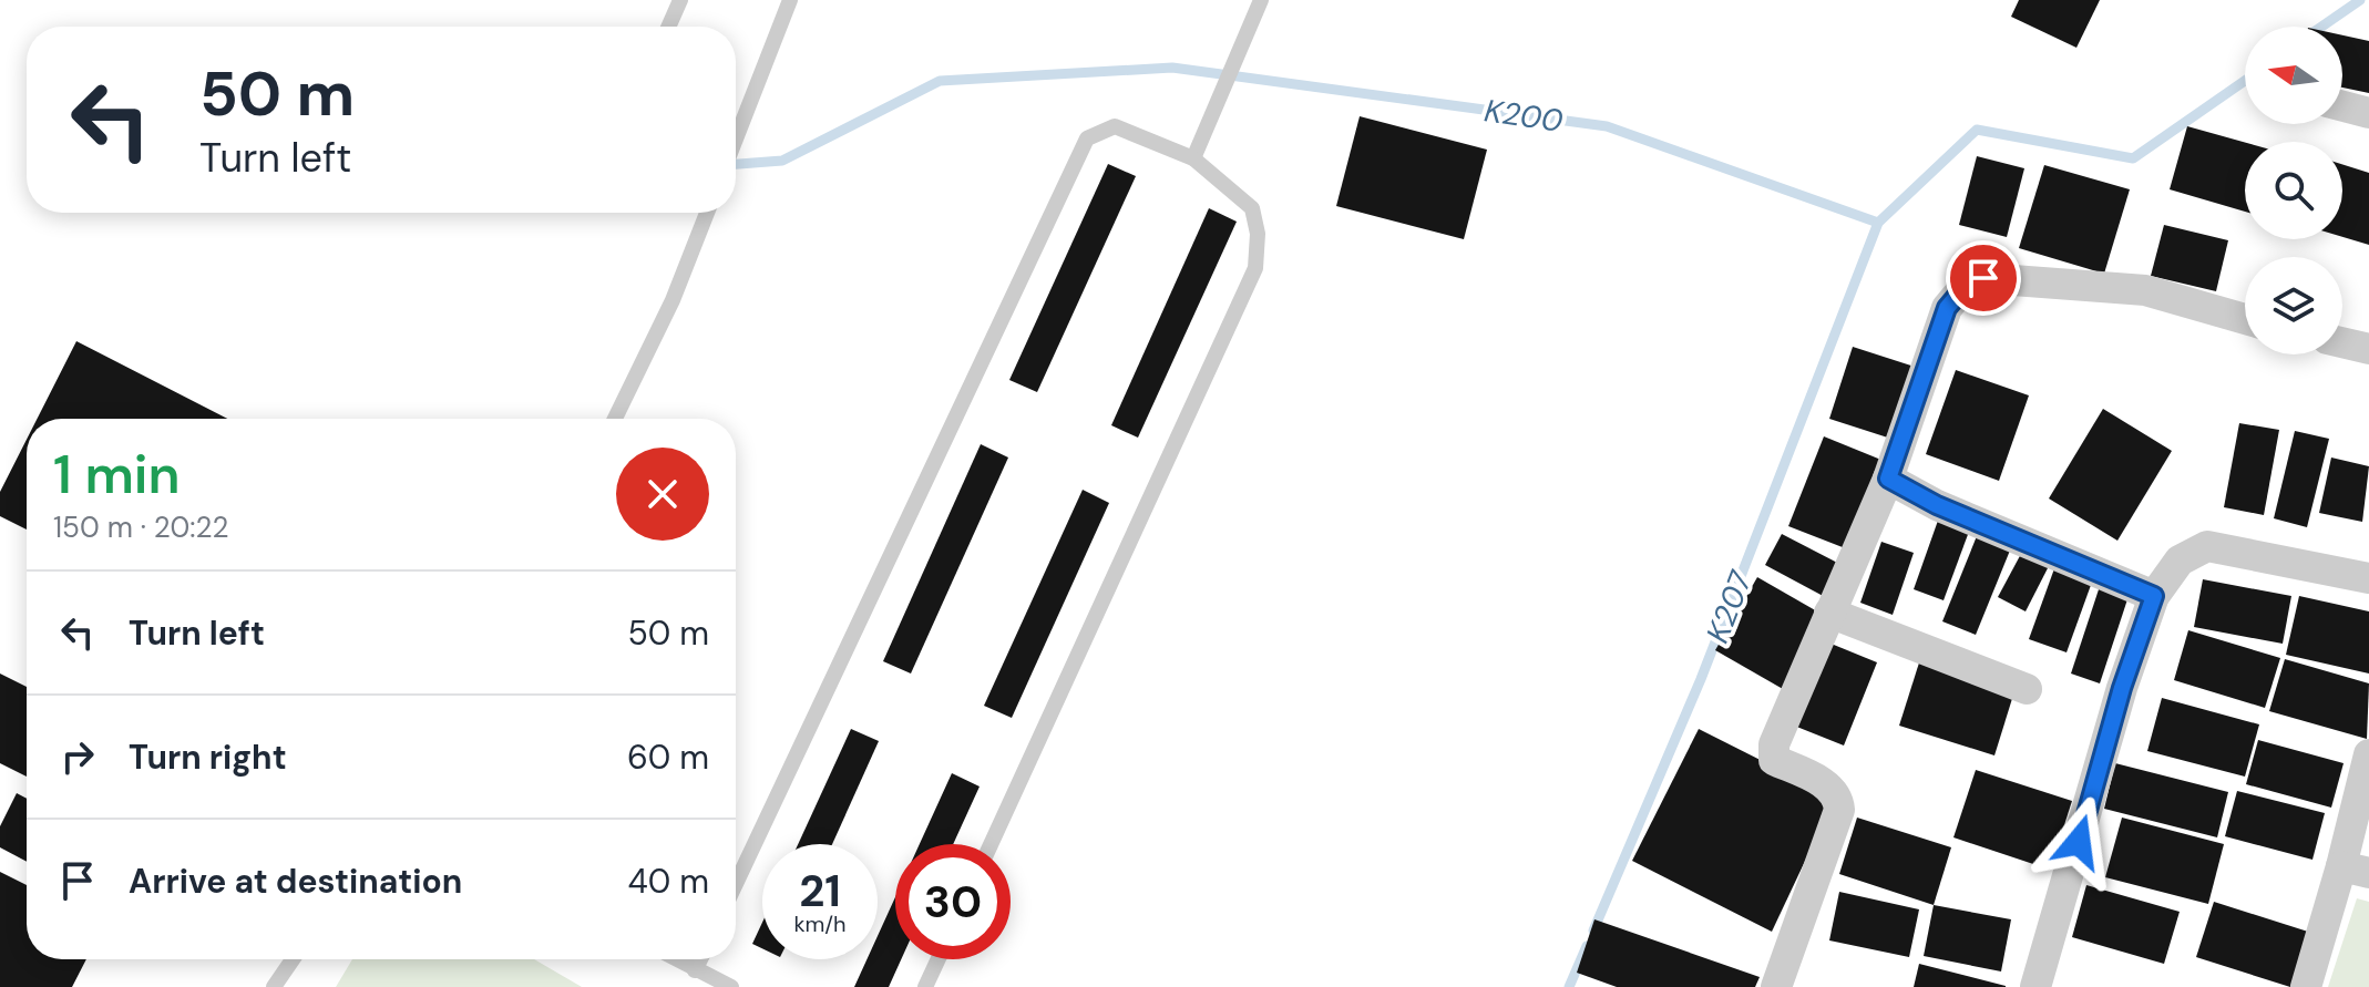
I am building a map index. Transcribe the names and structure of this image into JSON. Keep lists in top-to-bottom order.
{
  "water": ["K200", "K207"],
  "north": "left",
  "page": {
    "turn": ["50 m", "Turn left"],
    "heading": ["1 min", "150 m · 20:22"],
    "list": [
      {
        "name": "Turn left",
        "value": "50 m"
      },
      {
        "name": "Turn right",
        "value": "60 m"
      },
      {
        "name": "Arrive at destination",
        "value": "40 m"
      }
    ],
    "speed": "21 km/h",
    "limit": "30"
  }
}
